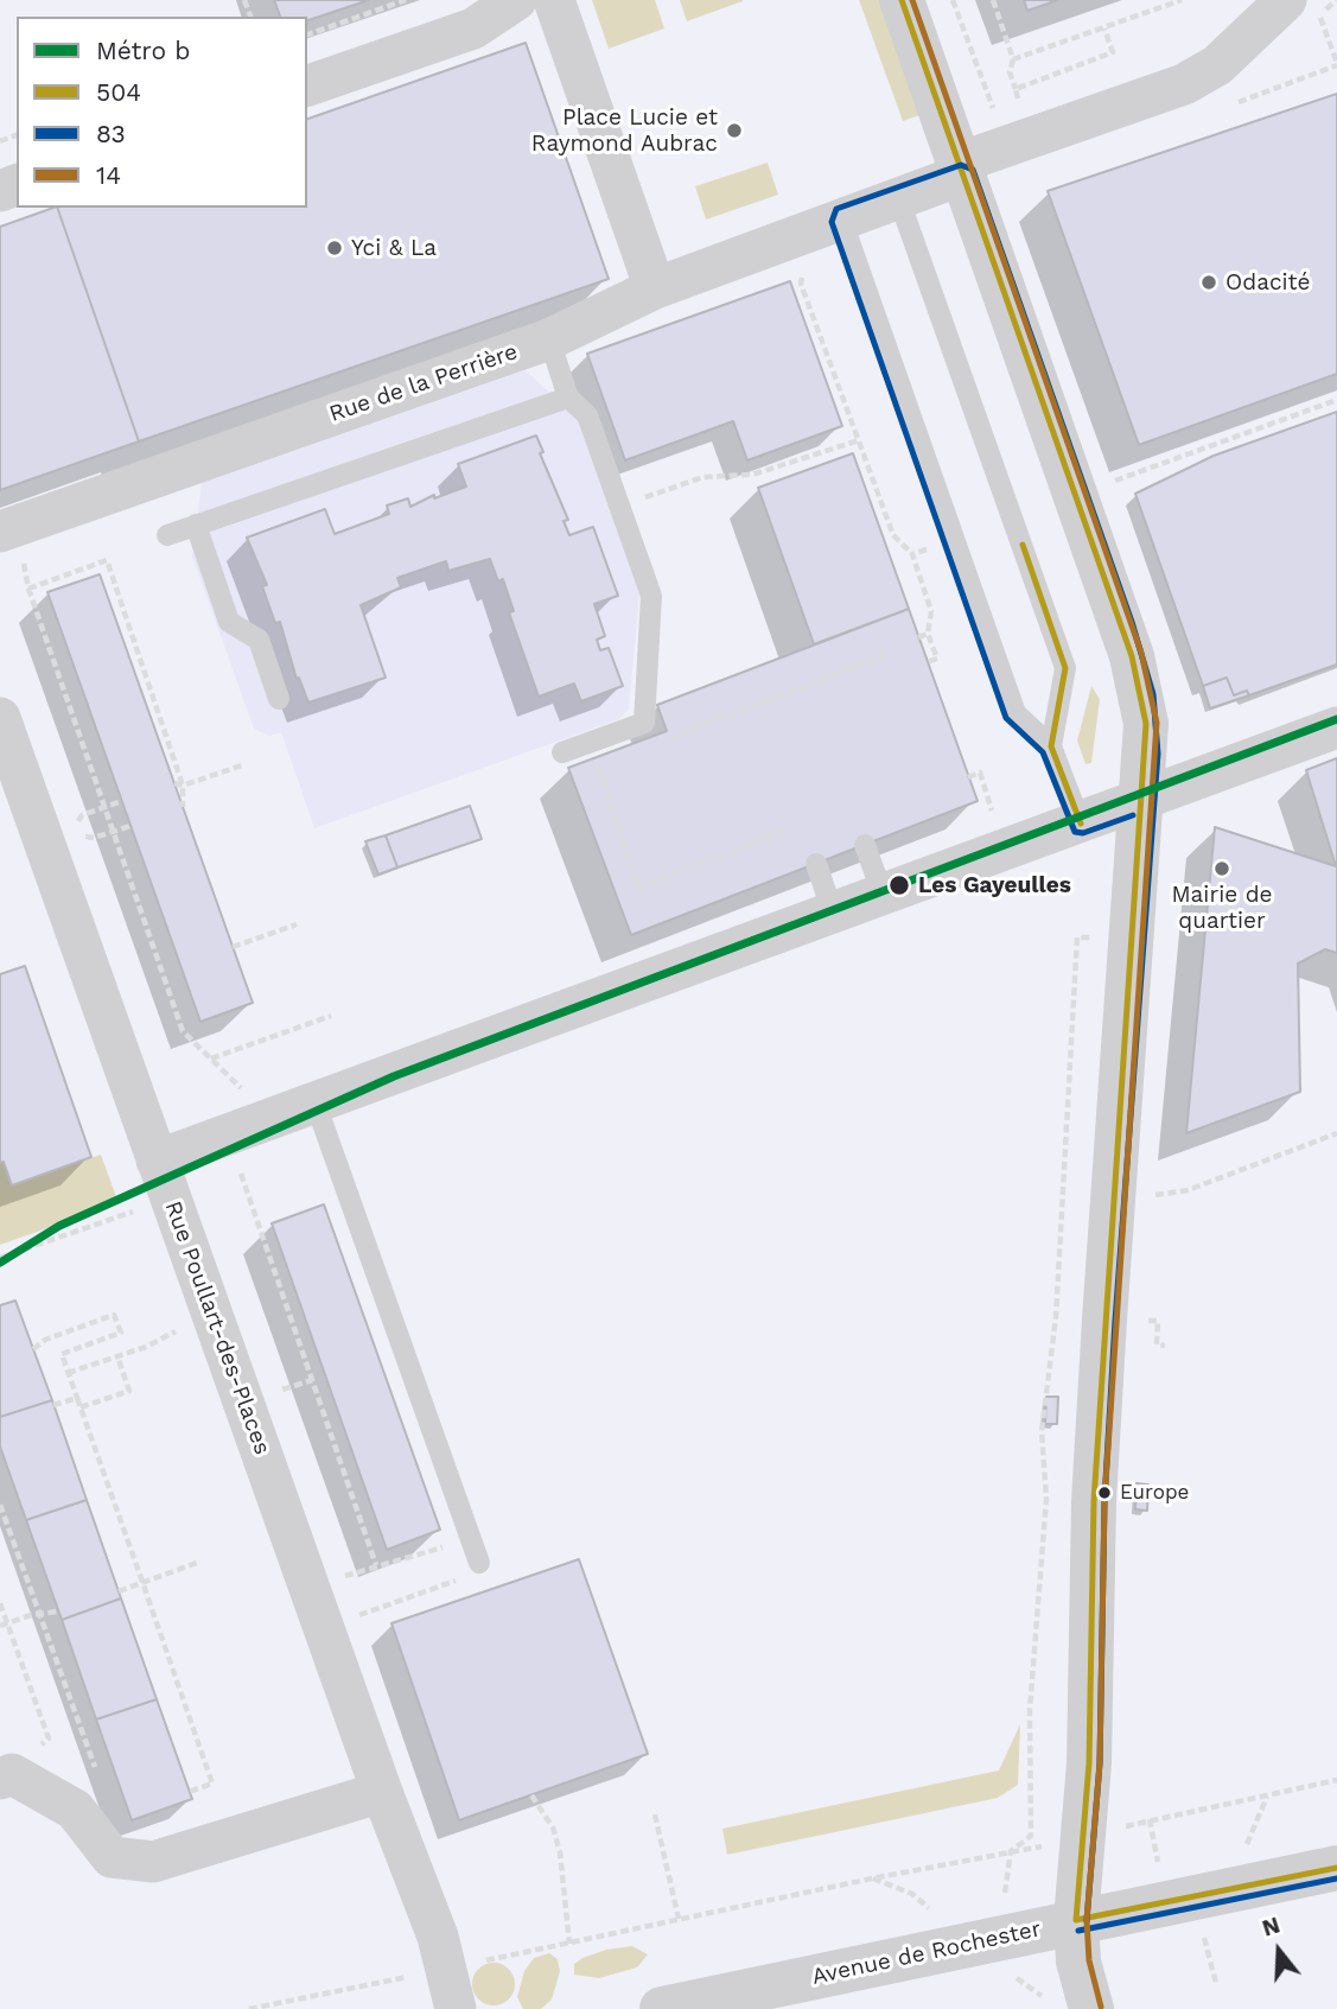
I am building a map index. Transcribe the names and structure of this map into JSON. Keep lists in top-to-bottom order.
{
  "streets": {
    "street": ["Rue de la Perrière", "Rue Poullart-des-Places", "Avenue de Rochester"]
  },
  "places": [
    "Place Lucie et Raymond Aubrac",
    "Yci & La",
    "Odacité",
    "Mairie de quartier",
    "Les Gayeulles",
    "Europe"
  ],
  "lines": [
    "transit line 504",
    "transit line 14",
    "transit line 83",
    "metro line b"
  ],
  "legend": [
    "Métro b",
    "504",
    "83",
    "14"
  ],
  "north": "top"
}
